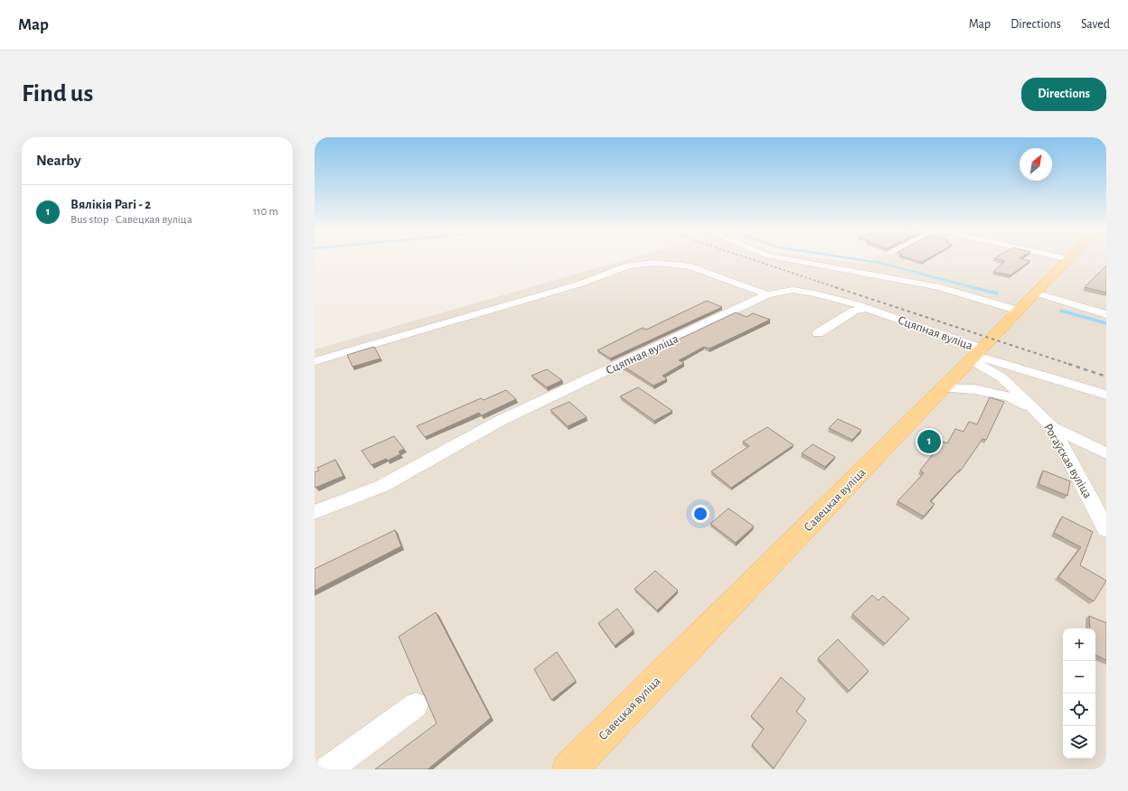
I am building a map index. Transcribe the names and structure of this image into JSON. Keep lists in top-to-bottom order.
{
  "streets": {
    "main road": ["Савецкая вуліца"],
    "street": ["Сцяпная вуліца", "Рогаўская вуліца"]
  },
  "crossings": [
    ["Сцяпная вуліца", "Рогаўская вуліца"],
    ["Сцяпная вуліца", "Савецкая вуліца"],
    ["Рогаўская вуліца", "Савецкая вуліца"]
  ],
  "north": "top right",
  "page": {
    "header": "Map",
    "nav": ["Map", "Directions", "Saved"],
    "buttons": "Directions",
    "title": "Find us",
    "heading": "Nearby",
    "list": [
      {
        "mark": "1",
        "name": "Вялікія Рагі - 2",
        "note": "Bus stop · Савецкая вуліца",
        "value": "110 m"
      }
    ],
    "pins": "1",
    "map_buttons": ["+", "−"]
  }
}
